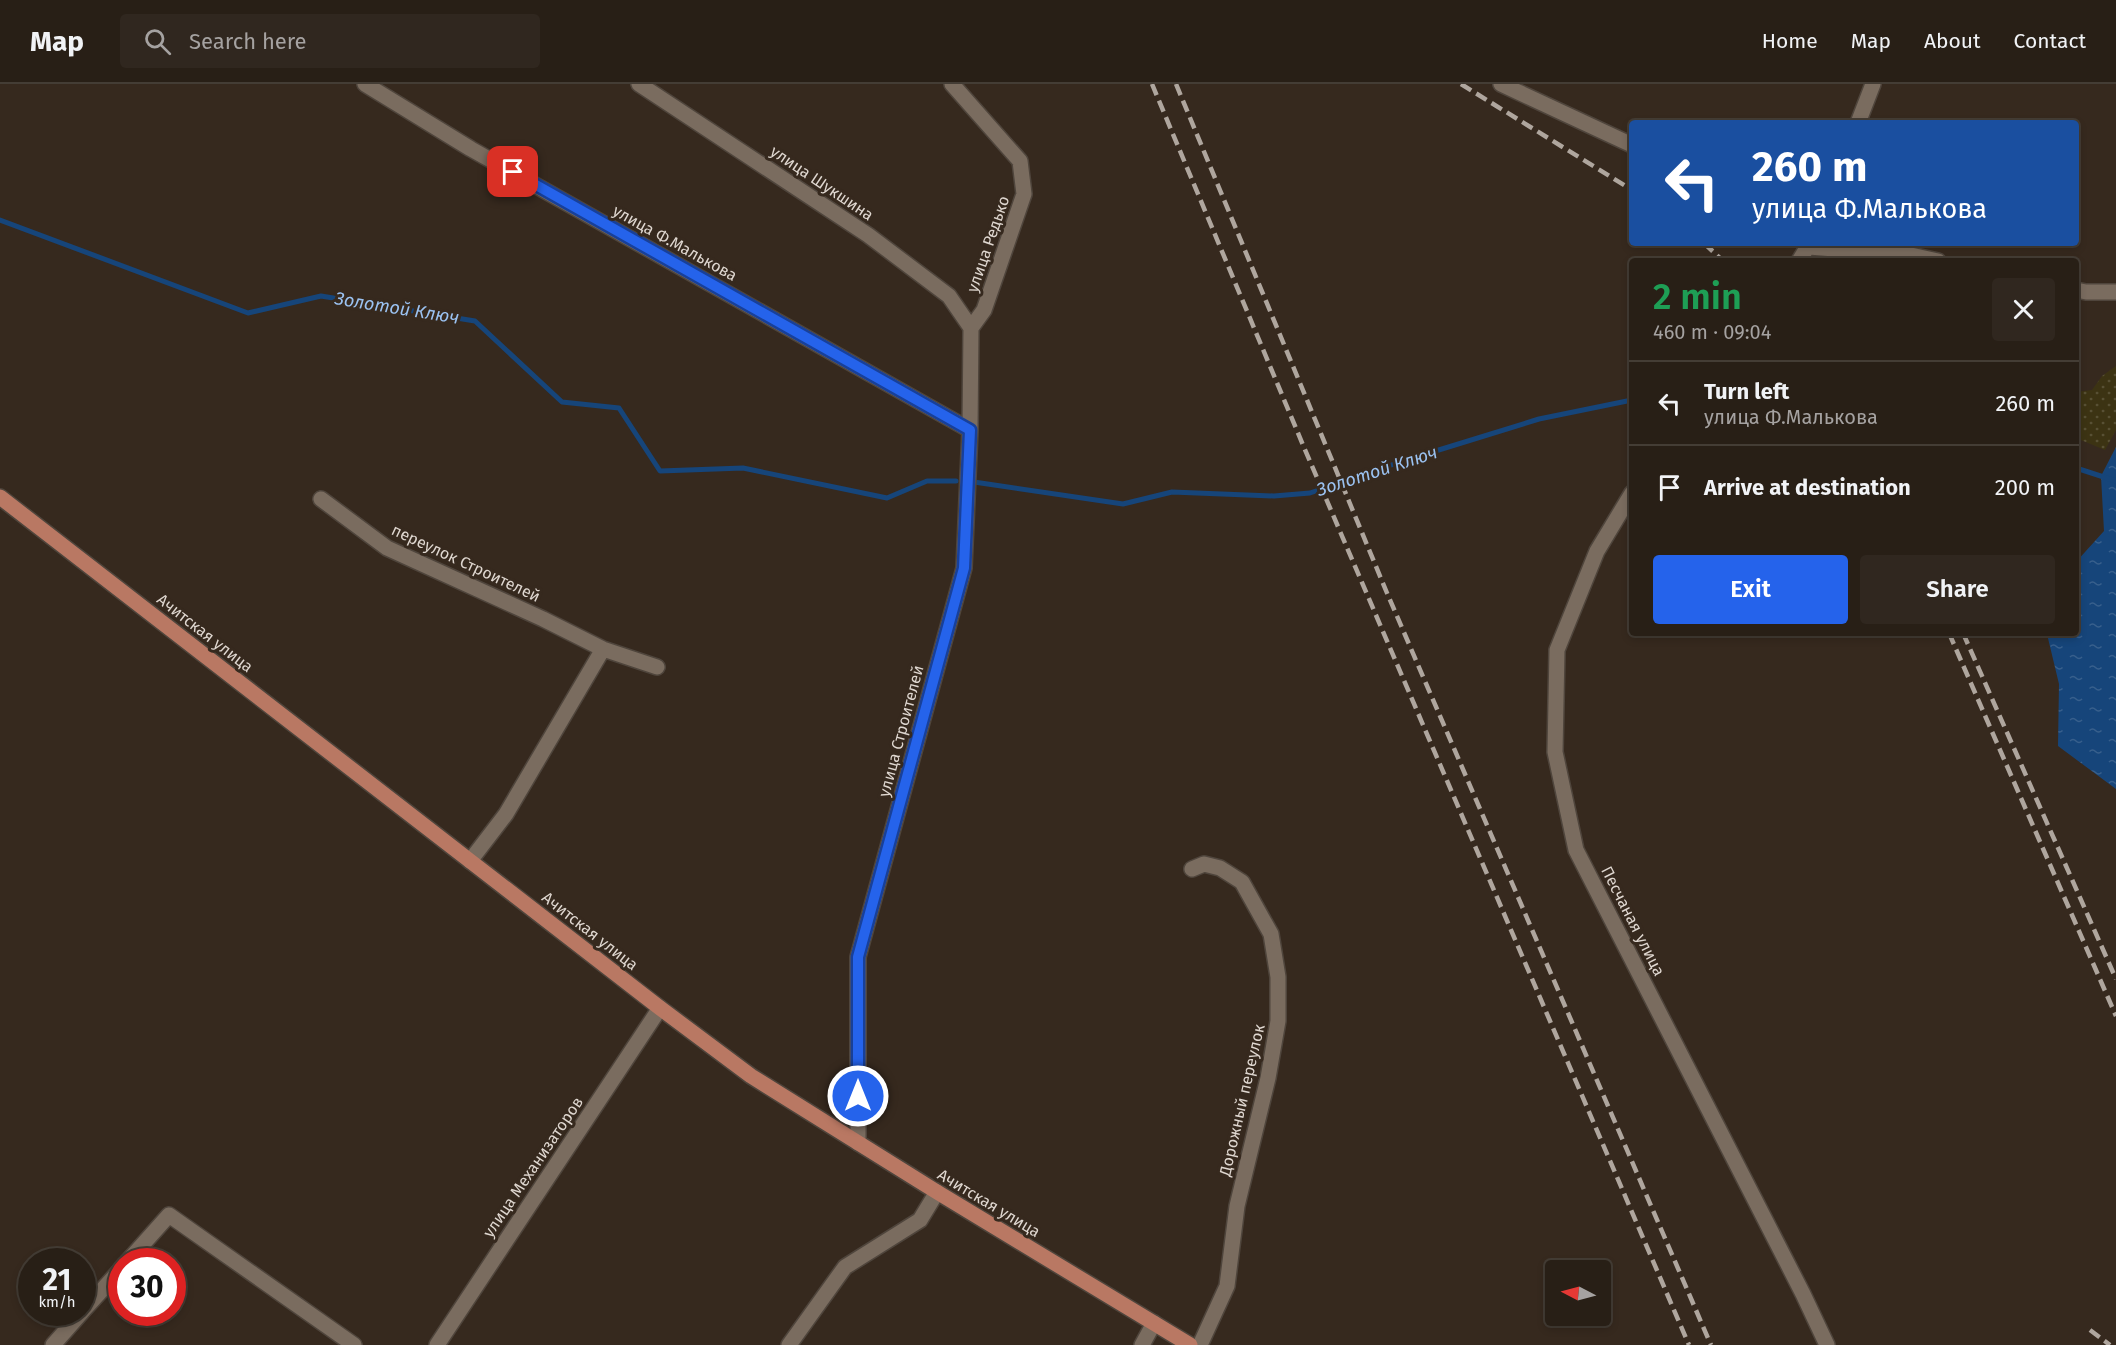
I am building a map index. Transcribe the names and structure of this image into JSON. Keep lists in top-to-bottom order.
{
  "streets": {
    "main road": ["Ачитская улица"],
    "street": [
      "улица Шукшина",
      "улица Ф.Малькова",
      "улица Редько",
      "переулок Строителей",
      "улица Строителей",
      "Песчаная улица",
      "Дорожный переулок",
      "улица Механизаторов"
    ]
  },
  "crossings": [
    ["улица Шукшина", "улица Редько"],
    ["улица Шукшина", "улица Строителей"],
    ["улица Ф.Малькова", "улица Строителей"],
    ["улица Редько", "улица Строителей"],
    ["Ачитская улица", "улица Строителей"],
    ["Ачитская улица", "улица Механизаторов"]
  ],
  "water": ["Золотой Ключ"],
  "north": "left",
  "page": {
    "header": "Map",
    "search": "Search here",
    "nav": [
      "Home",
      "Map",
      "About",
      "Contact"
    ],
    "turn": ["260 m", "улица Ф.Малькова"],
    "heading": ["2 min", "460 m · 09:04"],
    "list": [
      {
        "name": "Turn left",
        "note": "улица Ф.Малькова",
        "value": "260 m"
      },
      {
        "name": "Arrive at destination",
        "value": "200 m"
      }
    ],
    "buttons": ["Exit", "Share"],
    "speed": "21 km/h",
    "limit": "30"
  }
}
